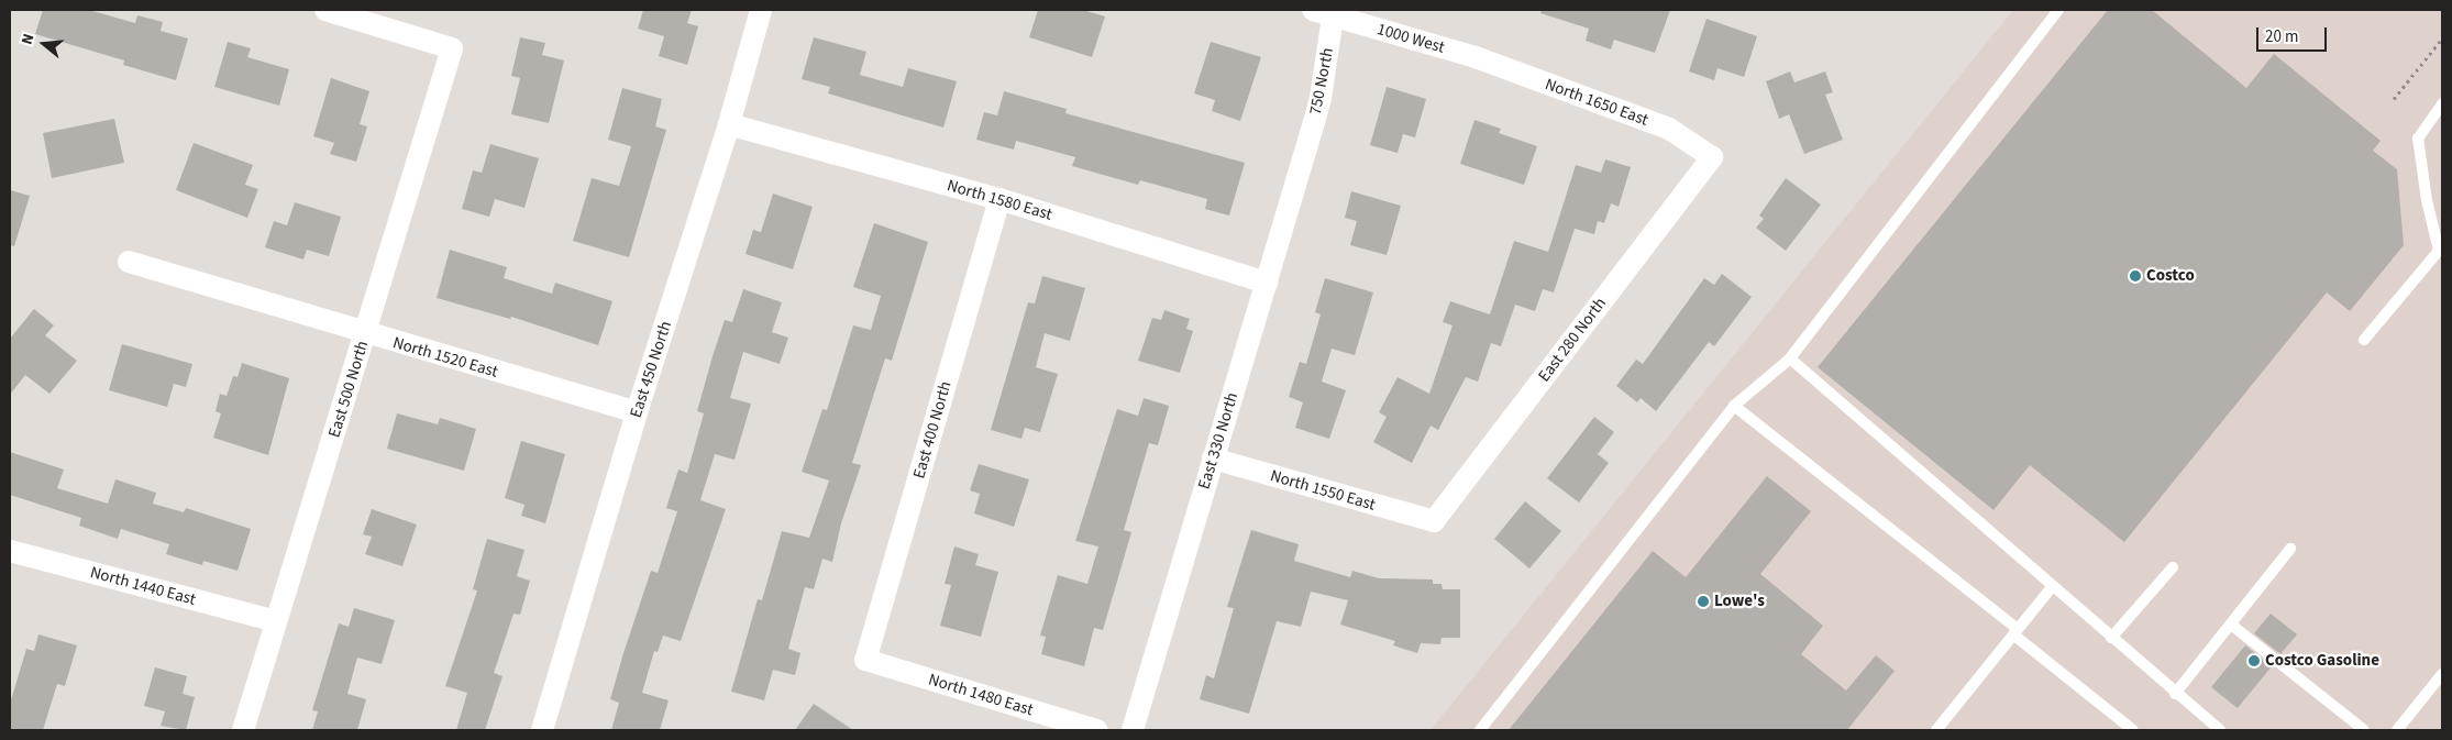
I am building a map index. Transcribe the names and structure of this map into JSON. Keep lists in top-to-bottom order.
{
  "streets": {
    "street": [
      "1000 West",
      "750 North",
      "North 1650 East",
      "North 1580 East",
      "East 280 North",
      "North 1520 East",
      "East 450 North",
      "East 500 North",
      "East 400 North",
      "East 330 North",
      "North 1550 East",
      "North 1440 East",
      "North 1480 East"
    ]
  },
  "crossings": [
    ["1000 West", "750 North"],
    ["1000 West", "North 1650 East"],
    ["750 North", "East 330 North"],
    ["North 1650 East", "East 280 North"],
    ["North 1580 East", "East 450 North"],
    ["North 1580 East", "East 400 North"],
    ["North 1580 East", "East 330 North"],
    ["East 280 North", "North 1550 East"],
    ["North 1520 East", "East 450 North"],
    ["North 1520 East", "East 500 North"],
    ["East 500 North", "North 1440 East"],
    ["East 400 North", "North 1480 East"],
    ["East 330 North", "North 1550 East"]
  ],
  "places": ["Costco", "Lowe's", "Costco Gasoline"],
  "scale_bar": "20 m",
  "north": "left"
}
